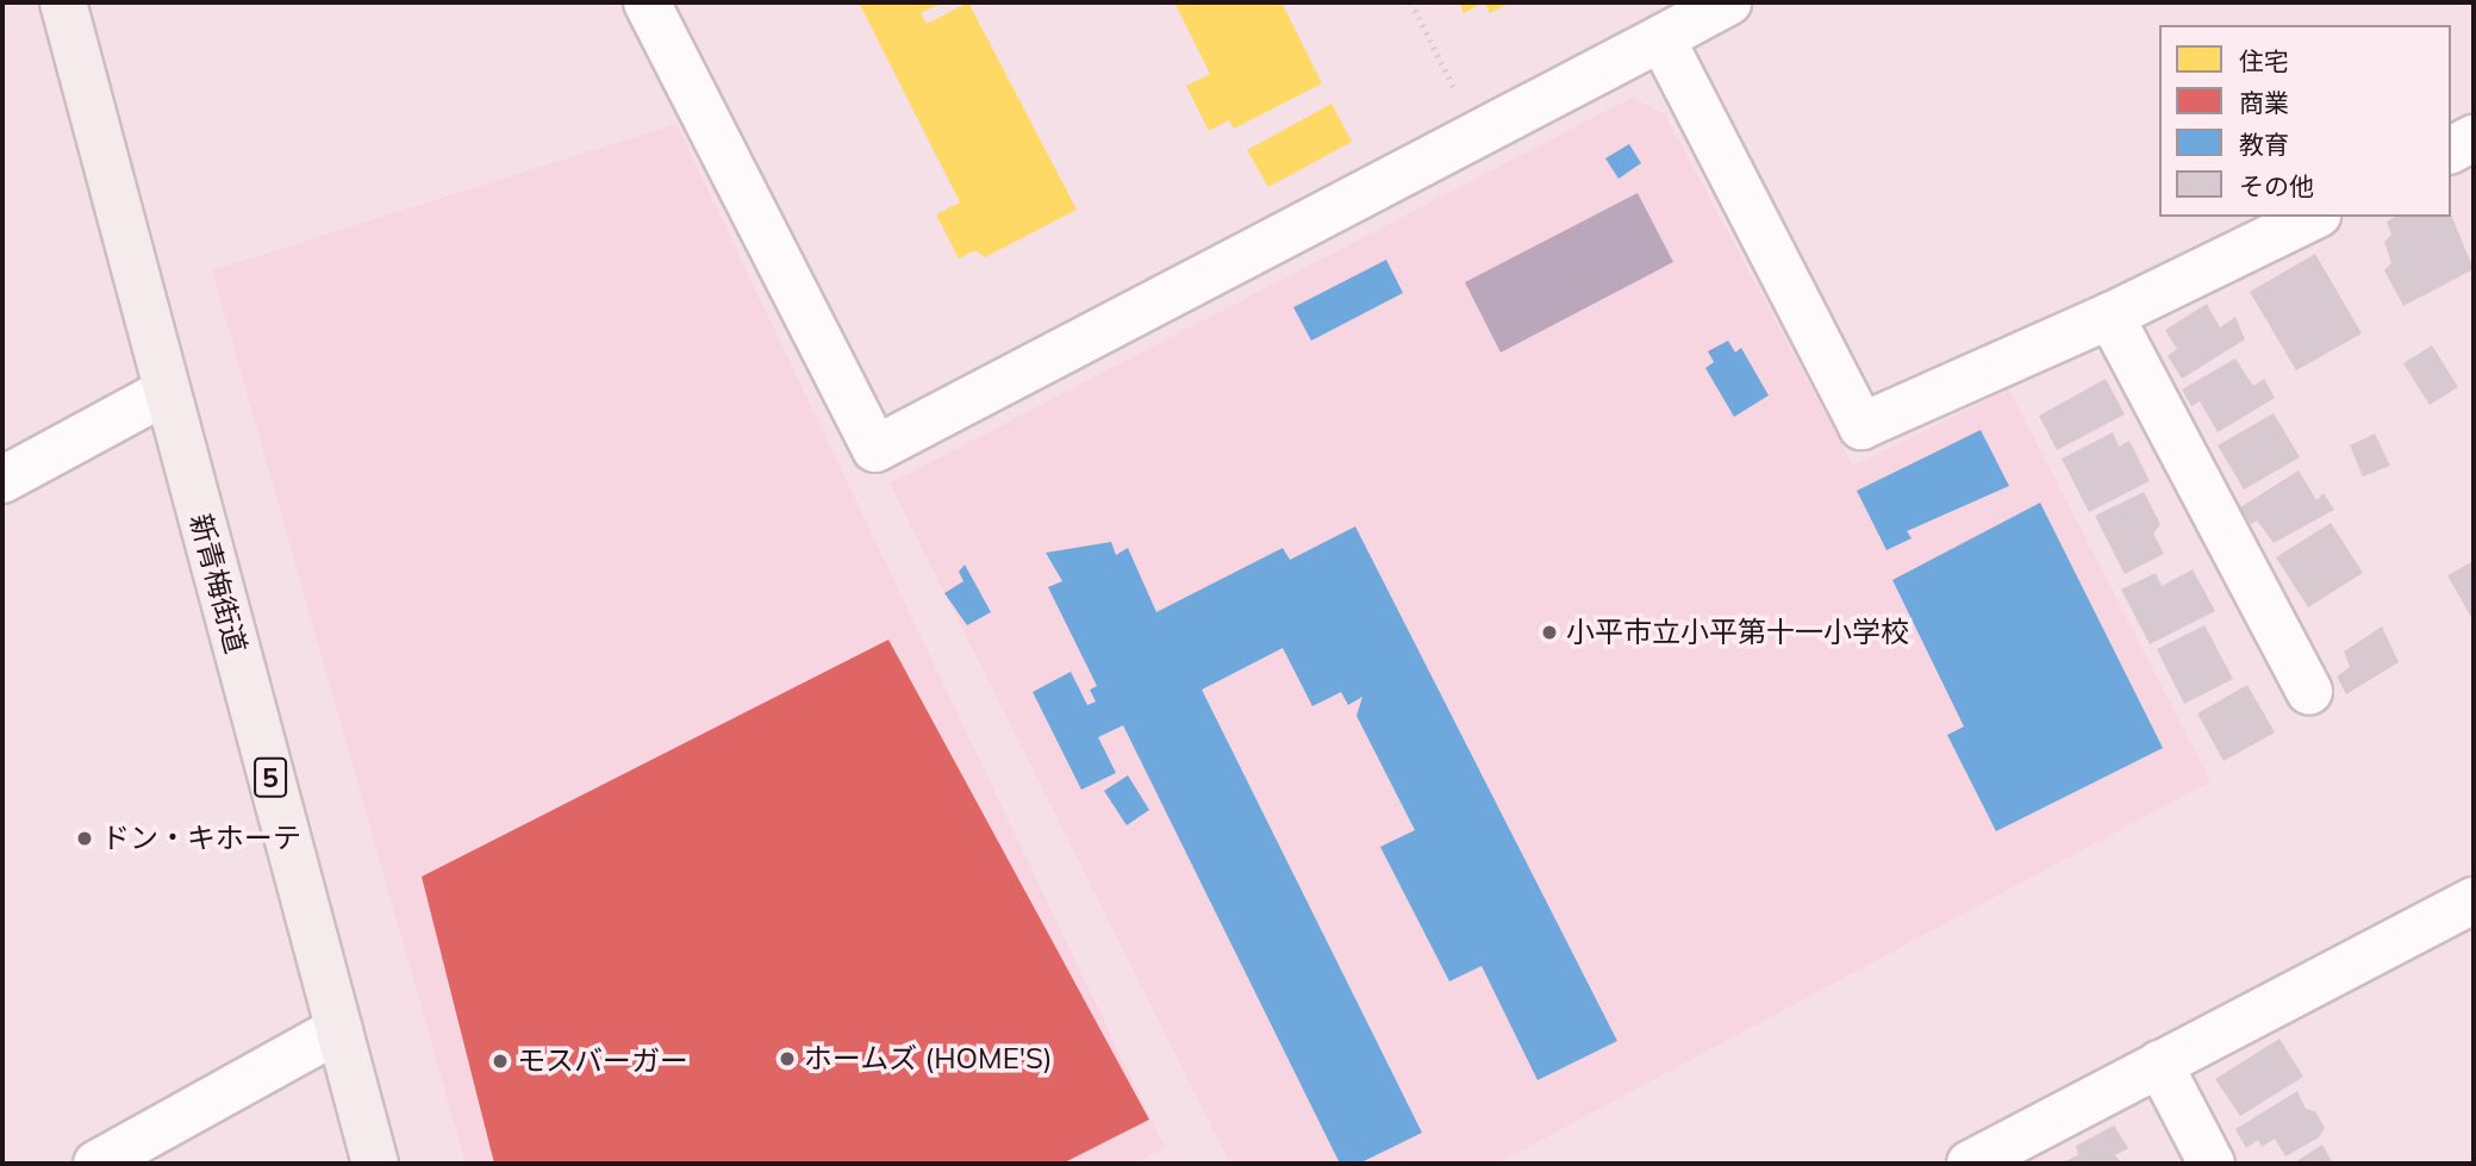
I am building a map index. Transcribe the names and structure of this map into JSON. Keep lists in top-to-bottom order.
{
  "streets": {
    "main road": ["新青梅街道", "5"]
  },
  "places": [
    "小平市立小平第十一小学校",
    "ドン・キホーテ",
    "ホームズ (HOME'S)",
    "モスバーガー"
  ],
  "legend": [
    "住宅",
    "商業",
    "教育",
    "その他"
  ]
}
